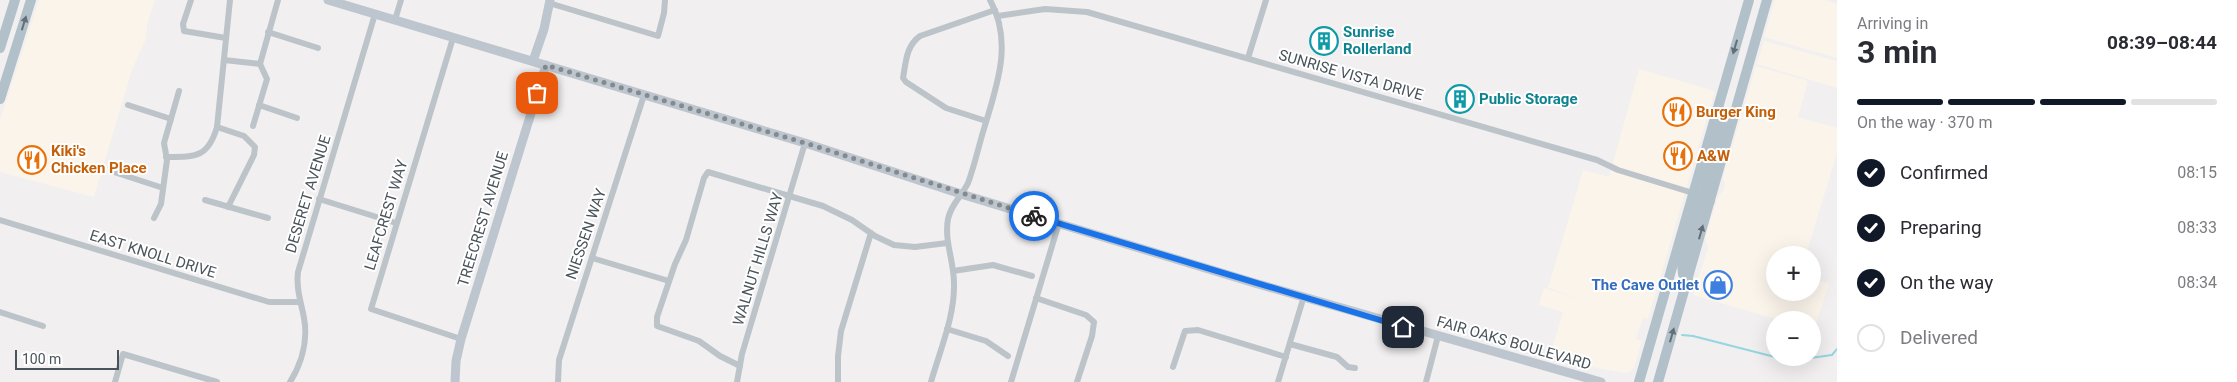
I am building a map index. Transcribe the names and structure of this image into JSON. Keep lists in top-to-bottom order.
{
  "streets": {
    "main road": ["TREECREST AVENUE", "FAIR OAKS BOULEVARD"],
    "street": [
      "SUNRISE VISTA DRIVE",
      "DESERET AVENUE",
      "LEAFCREST WAY",
      "NIESSEN WAY",
      "EAST KNOLL DRIVE",
      "WALNUT HILLS WAY"
    ]
  },
  "crossings": [
    ["DESERET AVENUE", "EAST KNOLL DRIVE"],
    ["DESERET AVENUE", "FAIR OAKS BOULEVARD"],
    ["LEAFCREST WAY", "TREECREST AVENUE"],
    ["LEAFCREST WAY", "FAIR OAKS BOULEVARD"],
    ["TREECREST AVENUE", "FAIR OAKS BOULEVARD"],
    ["NIESSEN WAY", "FAIR OAKS BOULEVARD"],
    ["WALNUT HILLS WAY", "FAIR OAKS BOULEVARD"]
  ],
  "places": {
    "building": ["Sunrise Rollerland", "Public Storage"],
    "restaurant": ["Burger King", "A&W", "Kiki's Chicken Place"],
    "shop": ["The Cave Outlet"]
  },
  "scale_bar": "100 m",
  "page": {
    "heading": ["3 min", "Arriving in", "08:39–08:44"],
    "bar": "On the way · 370 m",
    "list": [
      ["Confirmed", "08:15"],
      ["Preparing", "08:33"],
      ["On the way", "08:34"],
      "Delivered"
    ],
    "map_buttons": ["+", "−"],
    "scale": "100 m"
  }
}
